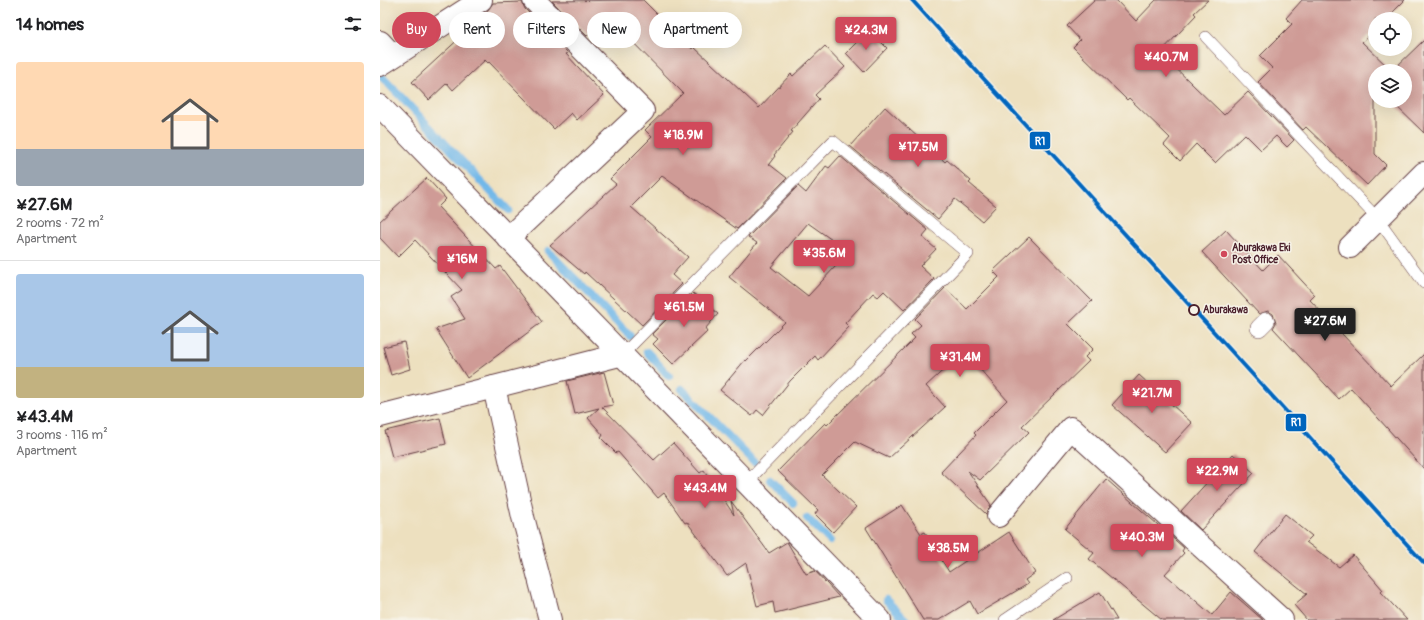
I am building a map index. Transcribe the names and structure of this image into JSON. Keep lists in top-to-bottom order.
{
  "places": ["Aburakawa Eki Post Office", "Aburakawa"],
  "lines": ["transit line R1"],
  "page": {
    "heading": "14 homes",
    "chip": [
      "Buy",
      "Rent",
      "Filters",
      "New",
      "Apartment"
    ],
    "price": [
      "¥24.3M",
      "¥40.7M",
      "¥18.9M",
      "¥17.5M",
      "¥35.6M",
      "¥16M",
      "¥61.5M",
      "¥27.6M",
      "¥31.4M",
      "¥21.7M",
      "¥22.9M",
      "¥43.4M",
      "¥40.3M",
      "¥38.5M"
    ],
    "list": [
      {
        "name": "¥27.6M",
        "note": "2 rooms · 72 m² · Apartment"
      },
      {
        "name": "¥43.4M",
        "note": "3 rooms · 116 m² · Apartment"
      }
    ]
  }
}
